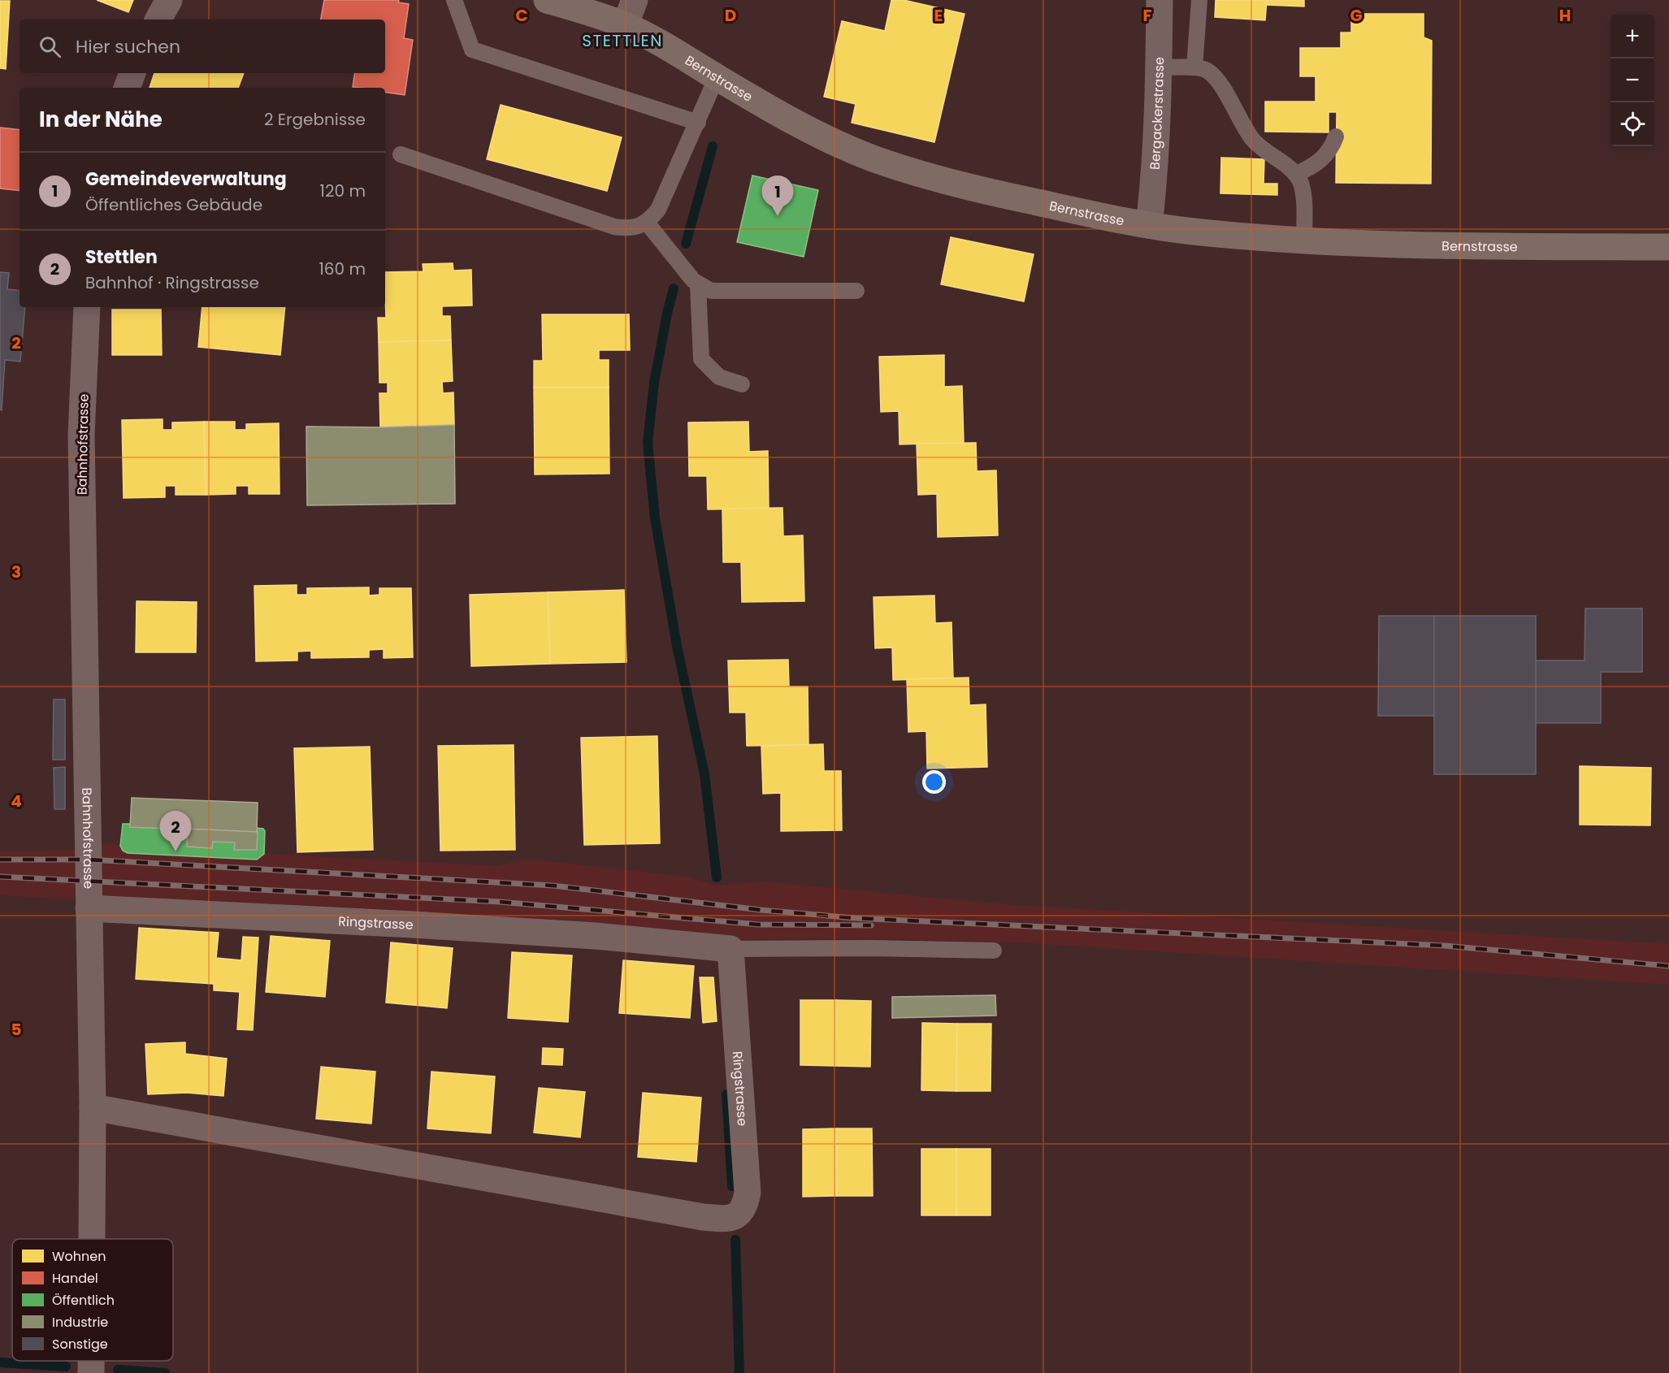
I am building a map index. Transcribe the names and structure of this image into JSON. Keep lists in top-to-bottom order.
{
  "streets": {
    "main road": ["Bernstrasse"],
    "street": ["Bergackerstrasse", "Bahnhofstrasse", "Ringstrasse"]
  },
  "crossings": [
    ["Bernstrasse", "Bergackerstrasse"],
    ["Bahnhofstrasse", "Ringstrasse"]
  ],
  "districts": ["STETTLEN"],
  "legend": [
    "Wohnen",
    "Handel",
    "Öffentlich",
    "Industrie",
    "Sonstige"
  ],
  "page": {
    "map_buttons": ["+", "−"],
    "search": "Hier suchen",
    "heading": ["In der Nähe", "2 Ergebnisse"],
    "list": [
      {
        "mark": "1",
        "name": "Gemeindeverwaltung",
        "note": "Öffentliches Gebäude",
        "value": "120 m"
      },
      {
        "mark": "2",
        "name": "Stettlen",
        "note": "Bahnhof · Ringstrasse",
        "value": "160 m"
      }
    ],
    "pins": ["1", "2"]
  },
  "grid": {
    "columns": [
      "C",
      "D",
      "E",
      "F",
      "G",
      "H"
    ],
    "rows": [
      "2",
      "3",
      "4",
      "5"
    ]
  }
}
